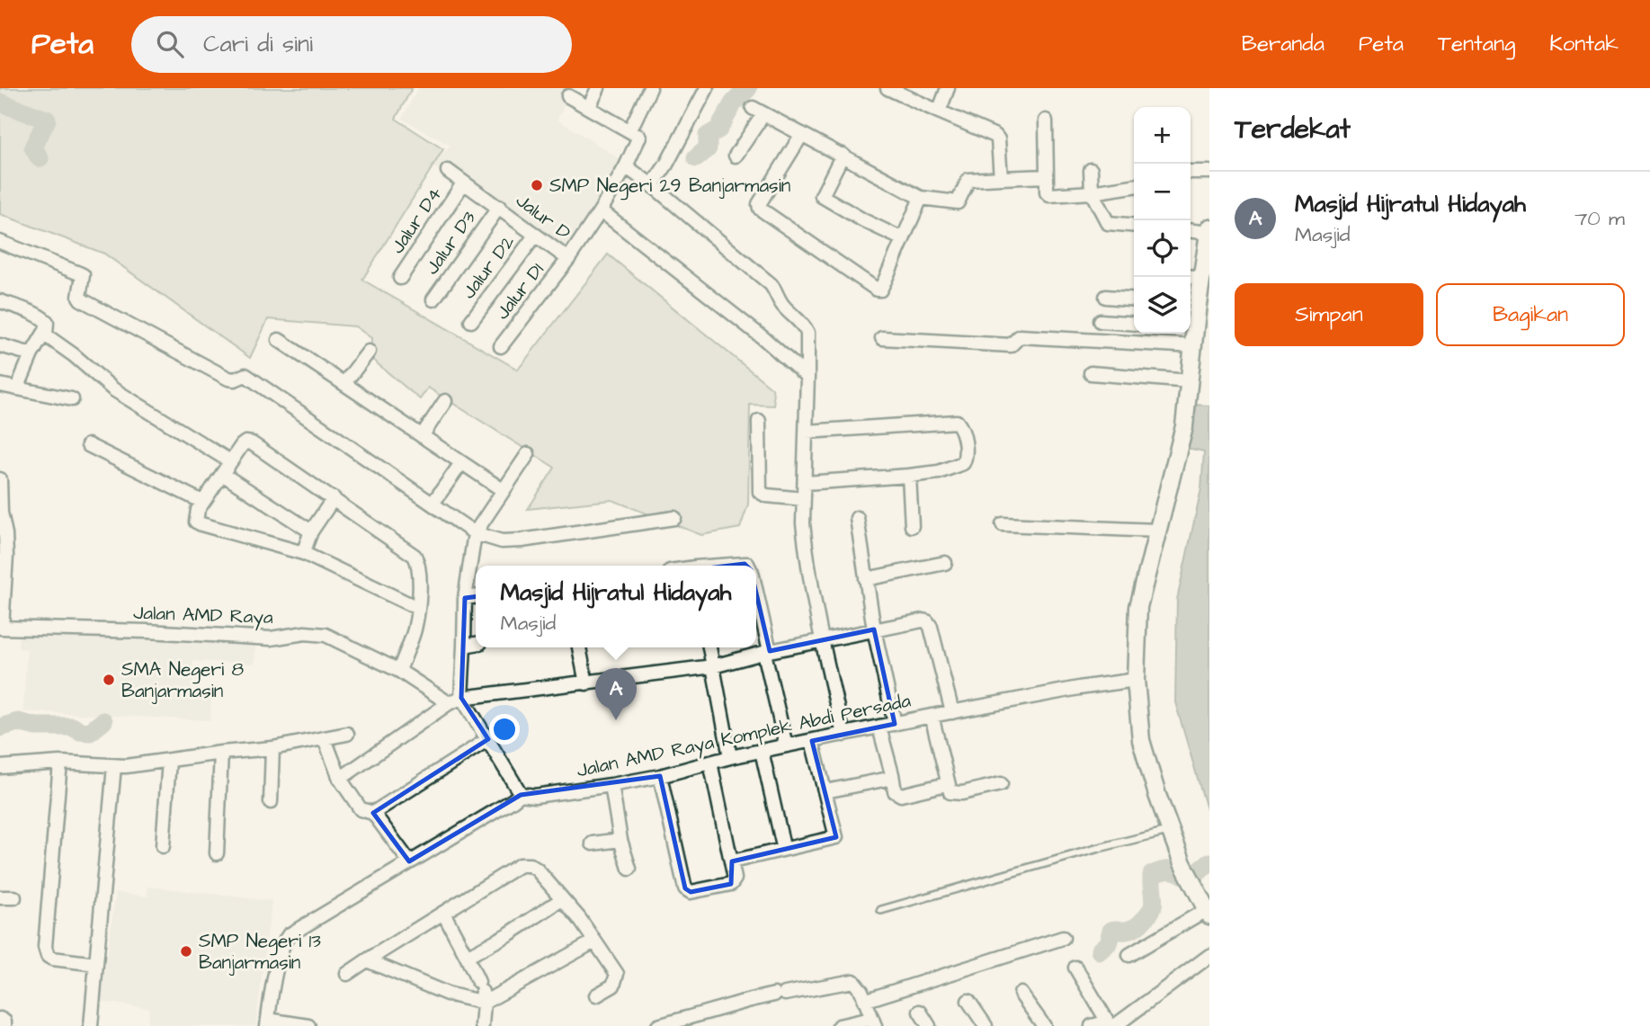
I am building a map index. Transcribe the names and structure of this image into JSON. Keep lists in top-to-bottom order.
{
  "streets": {
    "street": [
      "Jalur D",
      "Jalur D4",
      "Jalur D3",
      "Jalur D2",
      "Jalur D1",
      "Jalan AMD Raya",
      "Jalan AMD Raya Komplek Abdi Persada"
    ]
  },
  "crossings": [
    ["Jalur D", "Jalur D4"],
    ["Jalur D", "Jalur D3"],
    ["Jalur D", "Jalur D2"],
    ["Jalur D", "Jalur D1"]
  ],
  "places": ["SMP Negeri 29 Banjarmasin", "SMA Negeri 8 Banjarmasin", "SMP Negeri 13 Banjarmasin"],
  "page": {
    "header": "Peta",
    "search": "Cari di sini",
    "nav": [
      "Beranda",
      "Peta",
      "Tentang",
      "Kontak"
    ],
    "heading": "Terdekat",
    "map_buttons": ["+", "−"],
    "list": [
      {
        "mark": "A",
        "name": "Masjid Hijratul Hidayah",
        "note": "Masjid",
        "value": "70 m"
      }
    ],
    "buttons": ["Simpan", "Bagikan"],
    "popup": ["Masjid Hijratul Hidayah", "Masjid"],
    "pins": "A"
  }
}
